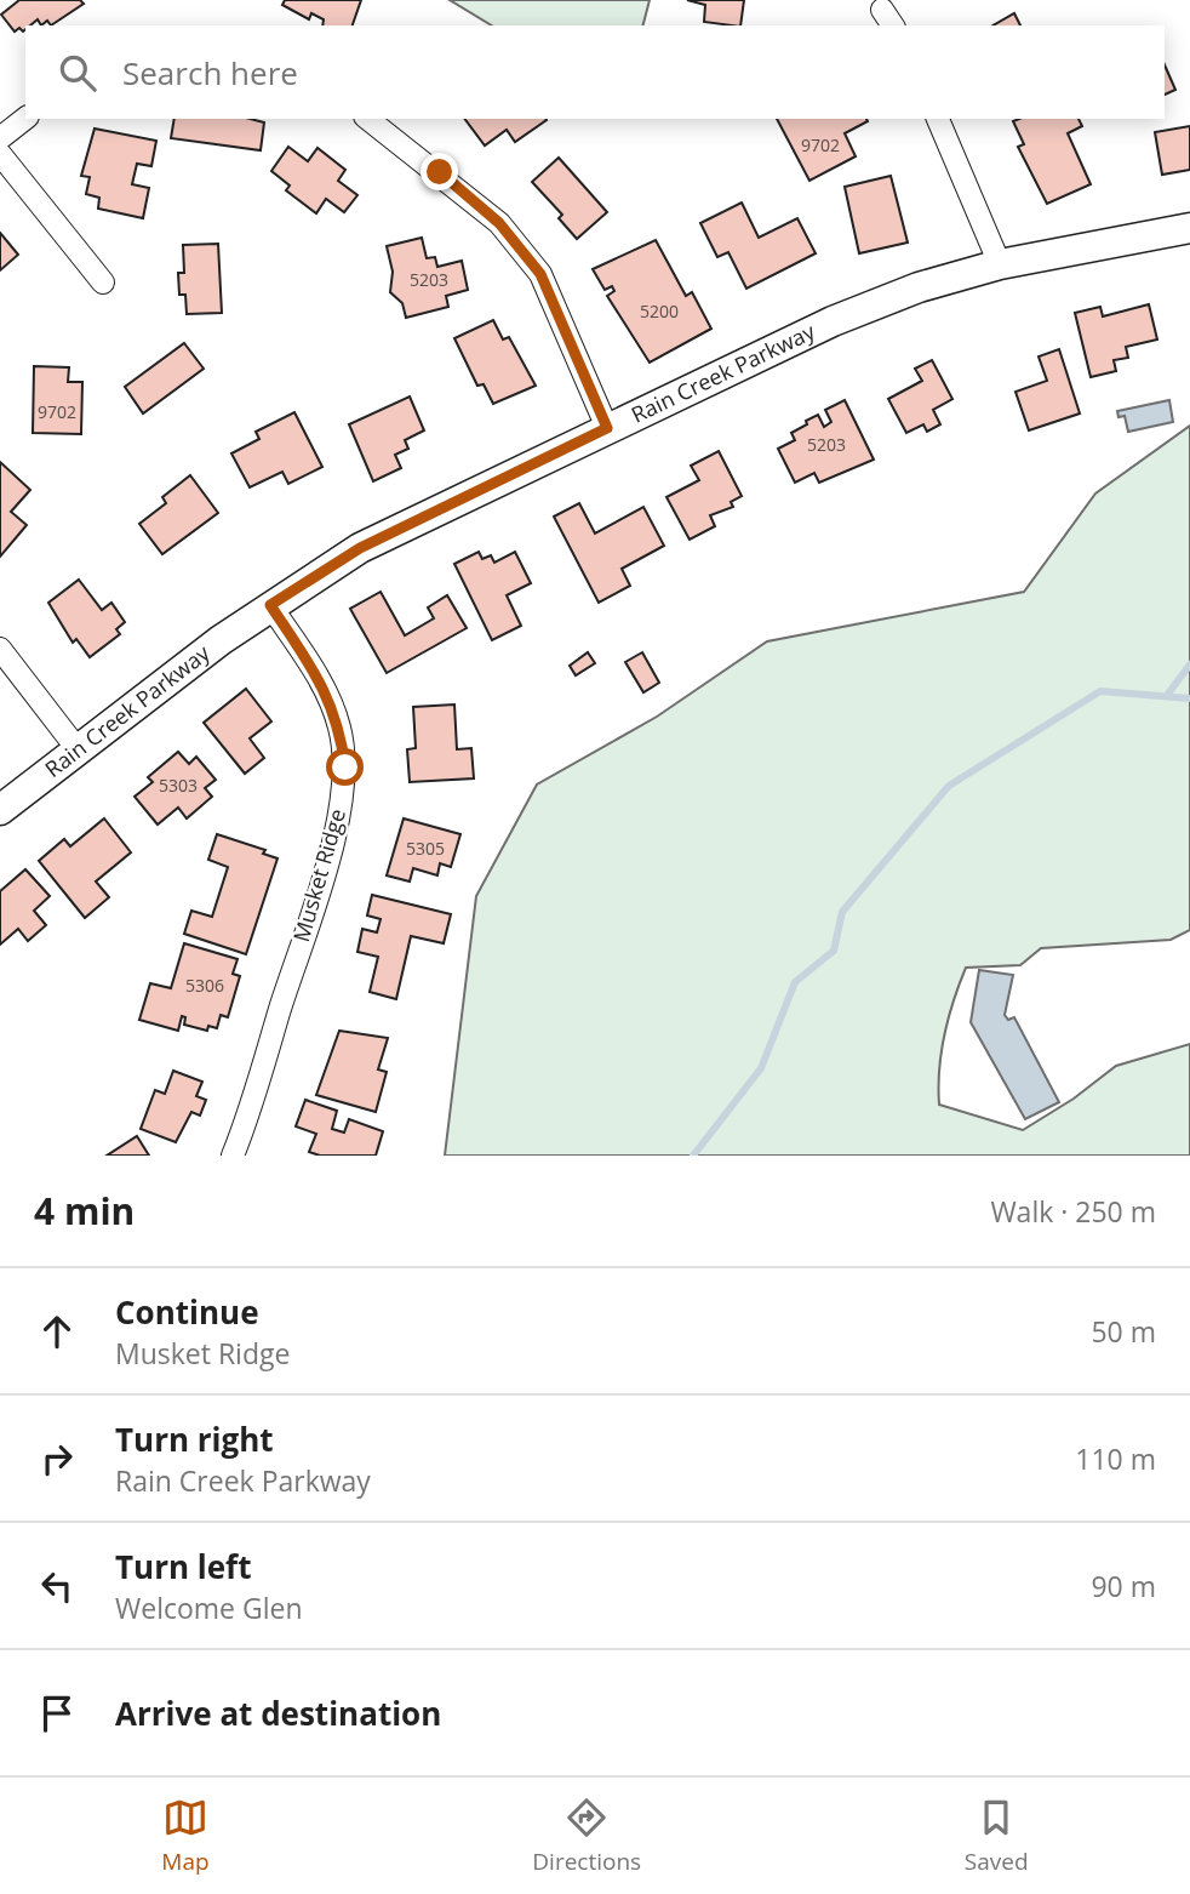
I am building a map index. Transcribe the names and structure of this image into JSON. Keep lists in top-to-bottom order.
{
  "streets": {
    "street": ["Rain Creek Parkway", "Musket Ridge"]
  },
  "crossings": [
    ["Rain Creek Parkway", "Musket Ridge"]
  ],
  "house_numbers": [
    "9702",
    "5203",
    "5200",
    "9702",
    "5203",
    "5303",
    "5305",
    "5306"
  ],
  "page": {
    "search": "Search here",
    "heading": ["4 min", "Walk · 250 m"],
    "list": [
      ["Continue", "Musket Ridge", "50 m"],
      ["Turn right", "Rain Creek Parkway", "110 m"],
      ["Turn left", "Welcome Glen", "90 m"],
      "Arrive at destination"
    ],
    "nav": ["Map", "Directions", "Saved"]
  }
}
